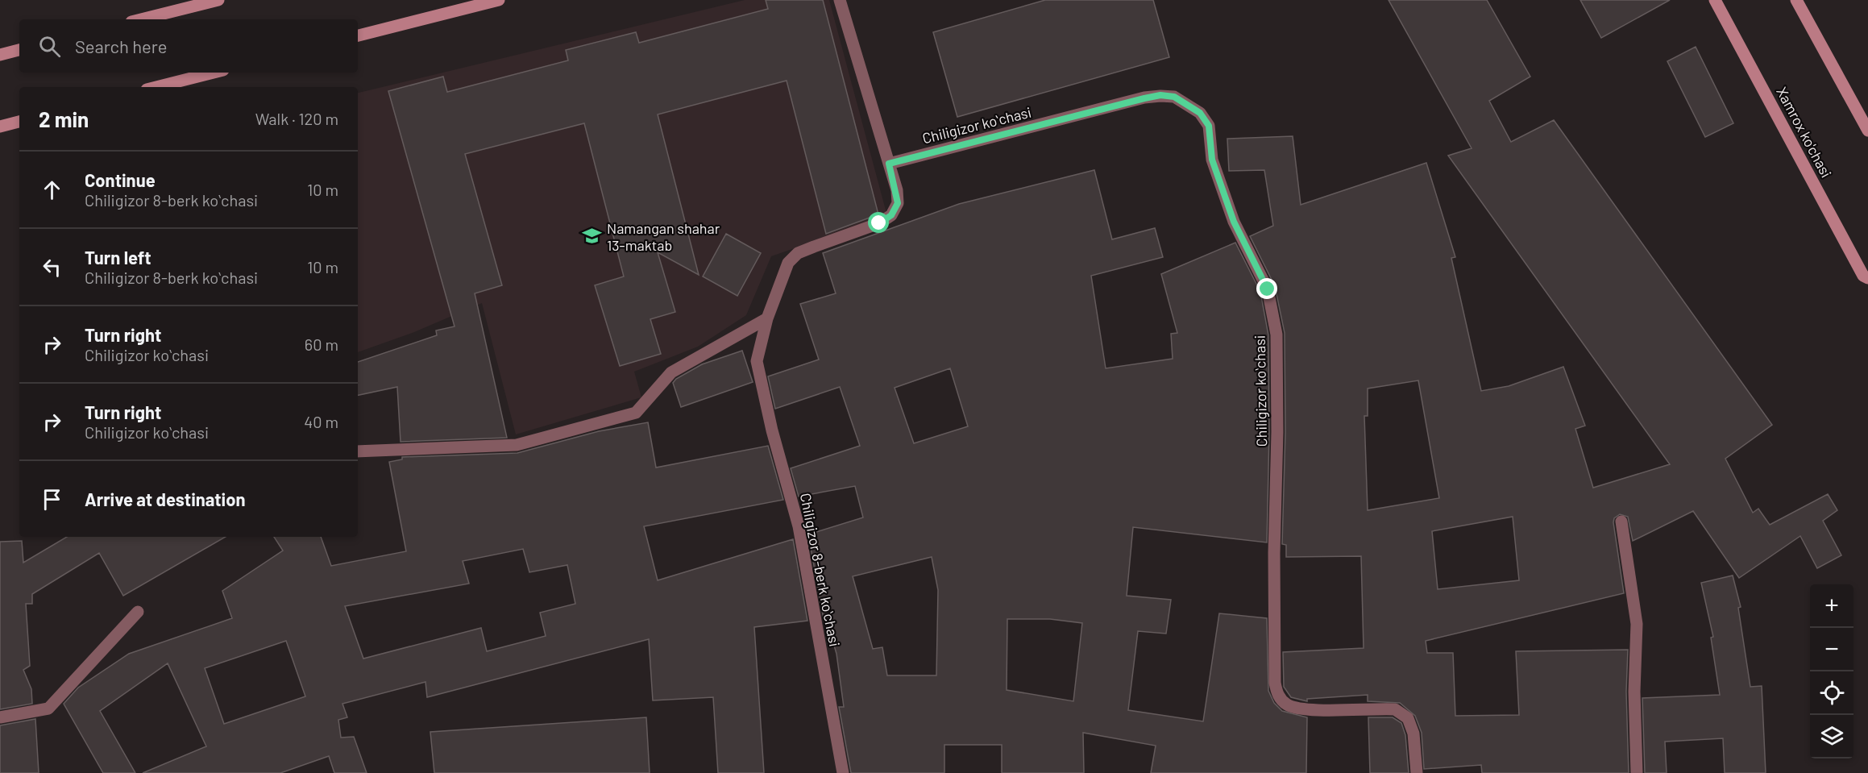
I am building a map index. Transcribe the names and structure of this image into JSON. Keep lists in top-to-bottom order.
{
  "streets": {
    "main road": ["Xamrox ko'chasi"],
    "street": ["Chiligizor koʻchasi", "Chiligizor 8-berk koʻchasi"]
  },
  "crossings": [
    ["Chiligizor koʻchasi", "Chiligizor 8-berk koʻchasi"]
  ],
  "places": {
    "school or university": ["Namangan shahar 13-maktab"]
  },
  "page": {
    "search": "Search here",
    "heading": ["2 min", "Walk · 120 m"],
    "list": [
      ["Continue", "Chiligizor 8-berk koʻchasi", "10 m"],
      ["Turn left", "Chiligizor 8-berk koʻchasi", "10 m"],
      ["Turn right", "Chiligizor koʻchasi", "60 m"],
      ["Turn right", "Chiligizor koʻchasi", "40 m"],
      "Arrive at destination"
    ],
    "map_buttons": ["+", "−"]
  }
}
